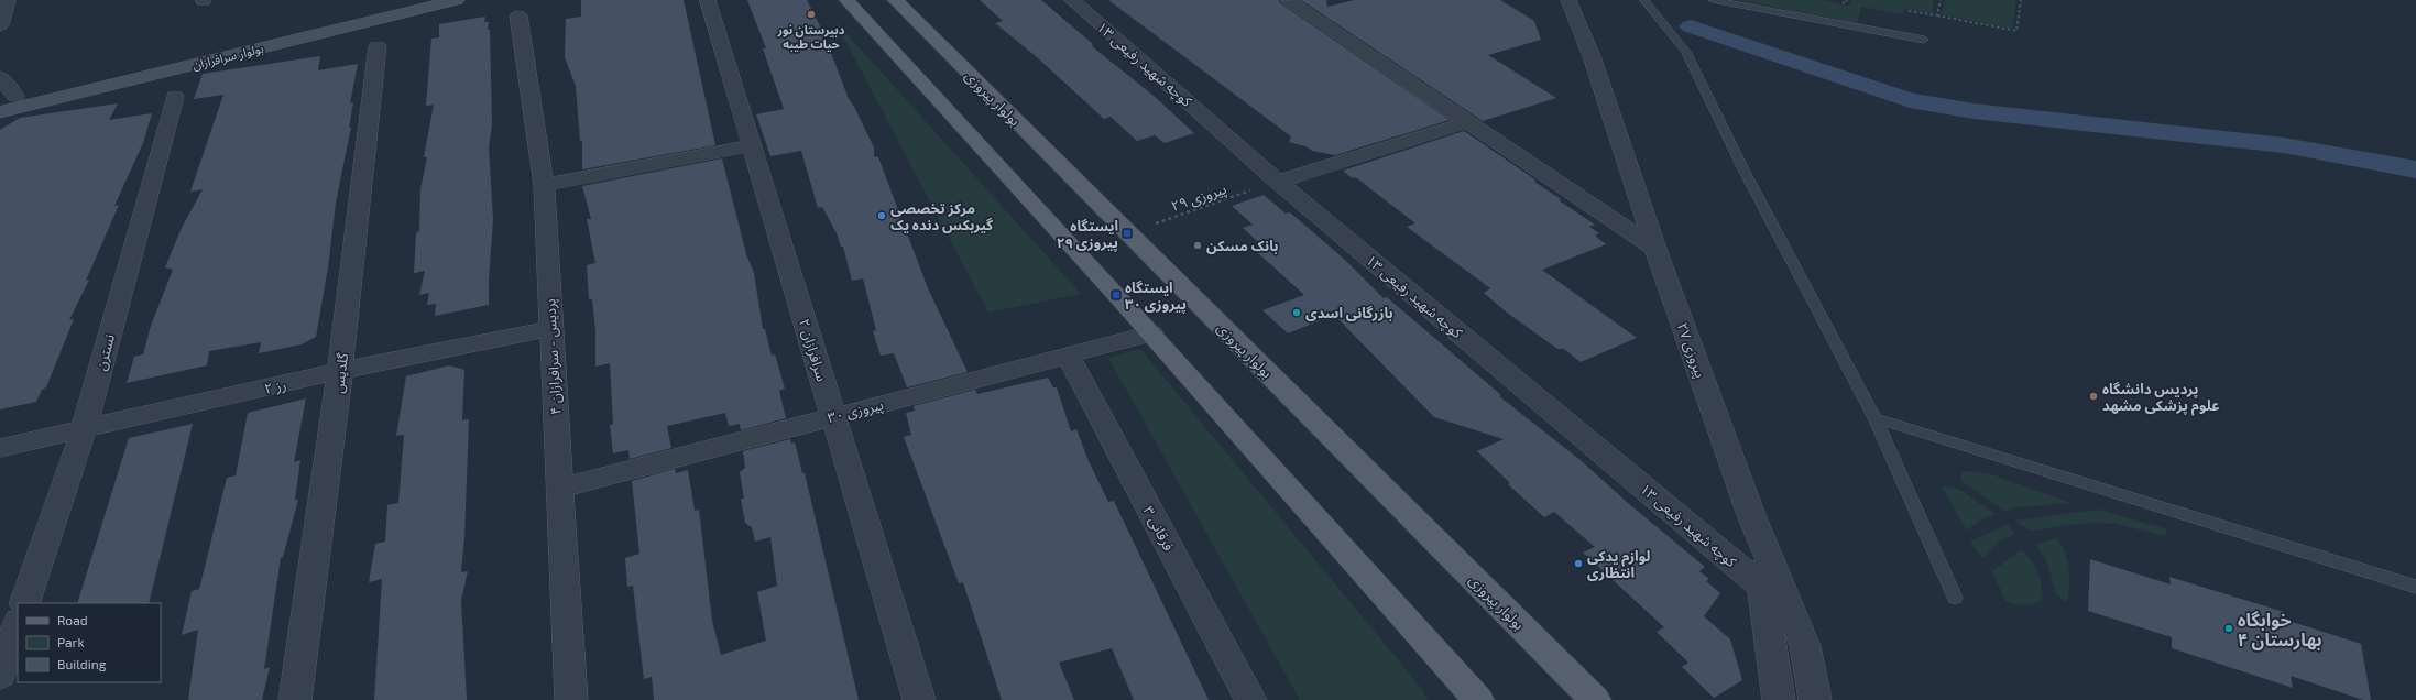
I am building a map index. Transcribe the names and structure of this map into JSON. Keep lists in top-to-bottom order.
{
  "streets": {
    "main road": ["بولوار سرافرازان", "بولوار پیروزی"],
    "street": [
      "کوچه شهید رفیعی ۱۳",
      "سرافرازان ۲",
      "پیروزی ۲۷",
      "نسترن",
      "پردیس - سرافرازان ۴",
      "گلدیس",
      "رز ۲",
      "پیروزی ۳۰",
      "فرقانی ۳"
    ],
    "path": ["پیروزی ۲۹"]
  },
  "crossings": [
    ["کوچه شهید رفیعی ۱۳", "پیروزی ۲۹"],
    ["بولوار پیروزی", "پیروزی ۲۹"],
    ["سرافرازان ۲", "پیروزی ۳۰"],
    ["نسترن", "رز ۲"],
    ["پردیس - سرافرازان ۴", "رز ۲"],
    ["پردیس - سرافرازان ۴", "پیروزی ۳۰"],
    ["گلدیس", "رز ۲"],
    ["پیروزی ۳۰", "فرقانی ۳"]
  ],
  "places": {
    "other": [
      "دبیرستان نور حیات طیبه",
      "مرکز تخصصی گیربکس دنده یک",
      "بانک مسکن",
      "بازرگانی اسدی",
      "پردیس دانشگاه علوم پزشکی مشهد",
      "لوازم یدکی انتظاری",
      "خوابگاه بهارستان ۴"
    ],
    "transit": ["ایستگاه پیروزی ۲۹", "ایستگاه پیروزی ۳۰"]
  },
  "legend": ["Road", "Park", "Building"]
}
